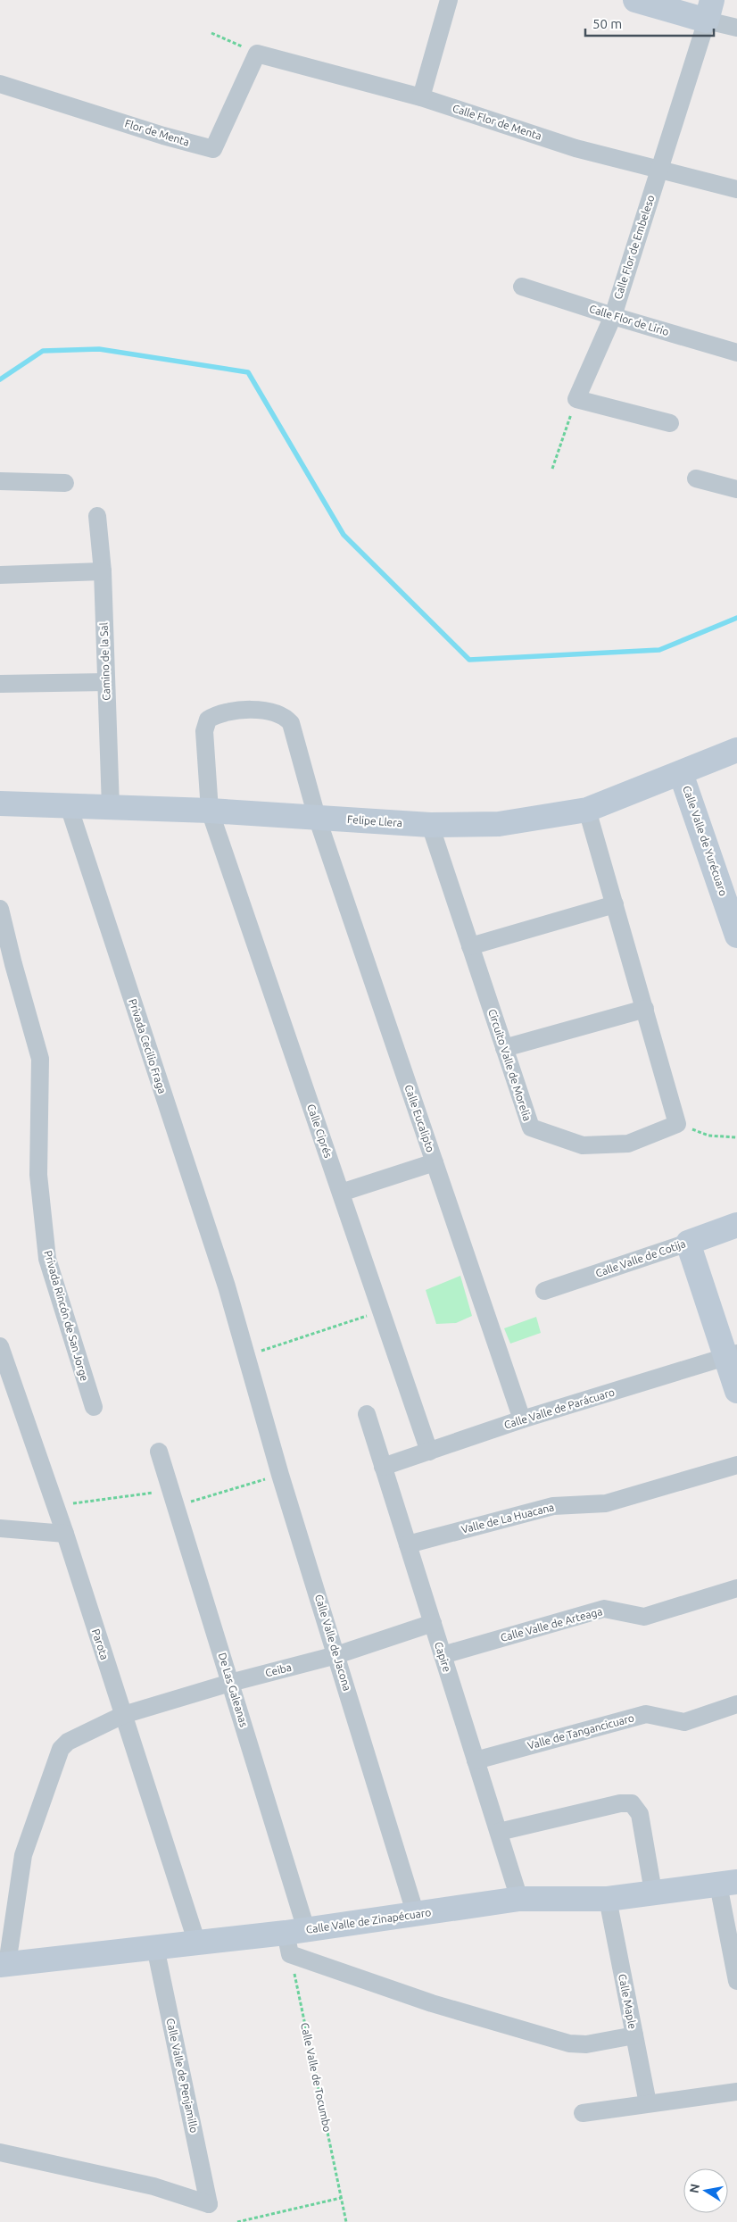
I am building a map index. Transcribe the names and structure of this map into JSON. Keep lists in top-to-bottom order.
{
  "streets": {
    "street": [
      "Calle Flor de Menta",
      "Flor de Menta",
      "Calle Flor de Embeleso",
      "Calle Flor de Lirio",
      "Camino de la Sal",
      "Felipe Llera",
      "Calle Valle de Yurécuaro",
      "Privada Cecilio Fraga",
      "Circuito Valle de Morelia",
      "Calle Eucalipto",
      "Calle Ciprés",
      "Calle Valle de Cotija",
      "Privada Rincón de San Jorge",
      "Calle Valle de Parácuaro",
      "Valle de La Huacana",
      "Calle Valle de Arteaga",
      "Calle Valle de Jacona",
      "Parota",
      "Capire",
      "Ceiba",
      "De Las Galeanas",
      "Valle de Tangancicuaro",
      "Calle Valle de Zinapécuaro",
      "Calle Maple",
      "Calle Valle de Penjamillo"
    ],
    "path": ["Calle Valle de Tocumbo"]
  },
  "crossings": [
    ["Calle Flor de Menta", "Flor de Menta"],
    ["Calle Flor de Menta", "Calle Flor de Embeleso"],
    ["Calle Flor de Embeleso", "Calle Flor de Lirio"],
    ["Camino de la Sal", "Felipe Llera"],
    ["Felipe Llera", "Calle Valle de Yurécuaro"],
    ["Felipe Llera", "Privada Cecilio Fraga"],
    ["Felipe Llera", "Circuito Valle de Morelia"],
    ["Felipe Llera", "Calle Eucalipto"],
    ["Felipe Llera", "Calle Ciprés"],
    ["Privada Cecilio Fraga", "Calle Valle de Jacona"],
    ["Calle Eucalipto", "Calle Ciprés"],
    ["Calle Eucalipto", "Calle Valle de Parácuaro"],
    ["Calle Ciprés", "Calle Valle de Parácuaro"],
    ["Calle Valle de Parácuaro", "Capire"],
    ["Valle de La Huacana", "Capire"],
    ["Calle Valle de Arteaga", "Capire"],
    ["Calle Valle de Jacona", "Ceiba"],
    ["Calle Valle de Jacona", "Calle Valle de Zinapécuaro"],
    ["Parota", "Ceiba"],
    ["Parota", "Calle Valle de Zinapécuaro"],
    ["Capire", "Ceiba"],
    ["Capire", "Valle de Tangancicuaro"],
    ["Capire", "Calle Valle de Zinapécuaro"],
    ["Ceiba", "De Las Galeanas"],
    ["Ceiba", "Calle Valle de Zinapécuaro"],
    ["De Las Galeanas", "Calle Valle de Zinapécuaro"],
    ["De Las Galeanas", "Calle Valle de Tocumbo"],
    ["Calle Valle de Zinapécuaro", "Calle Maple"],
    ["Calle Valle de Zinapécuaro", "Calle Valle de Penjamillo"],
    ["Calle Valle de Zinapécuaro", "Calle Valle de Tocumbo"]
  ],
  "scale_bar": "50 m",
  "north": "left"
}
